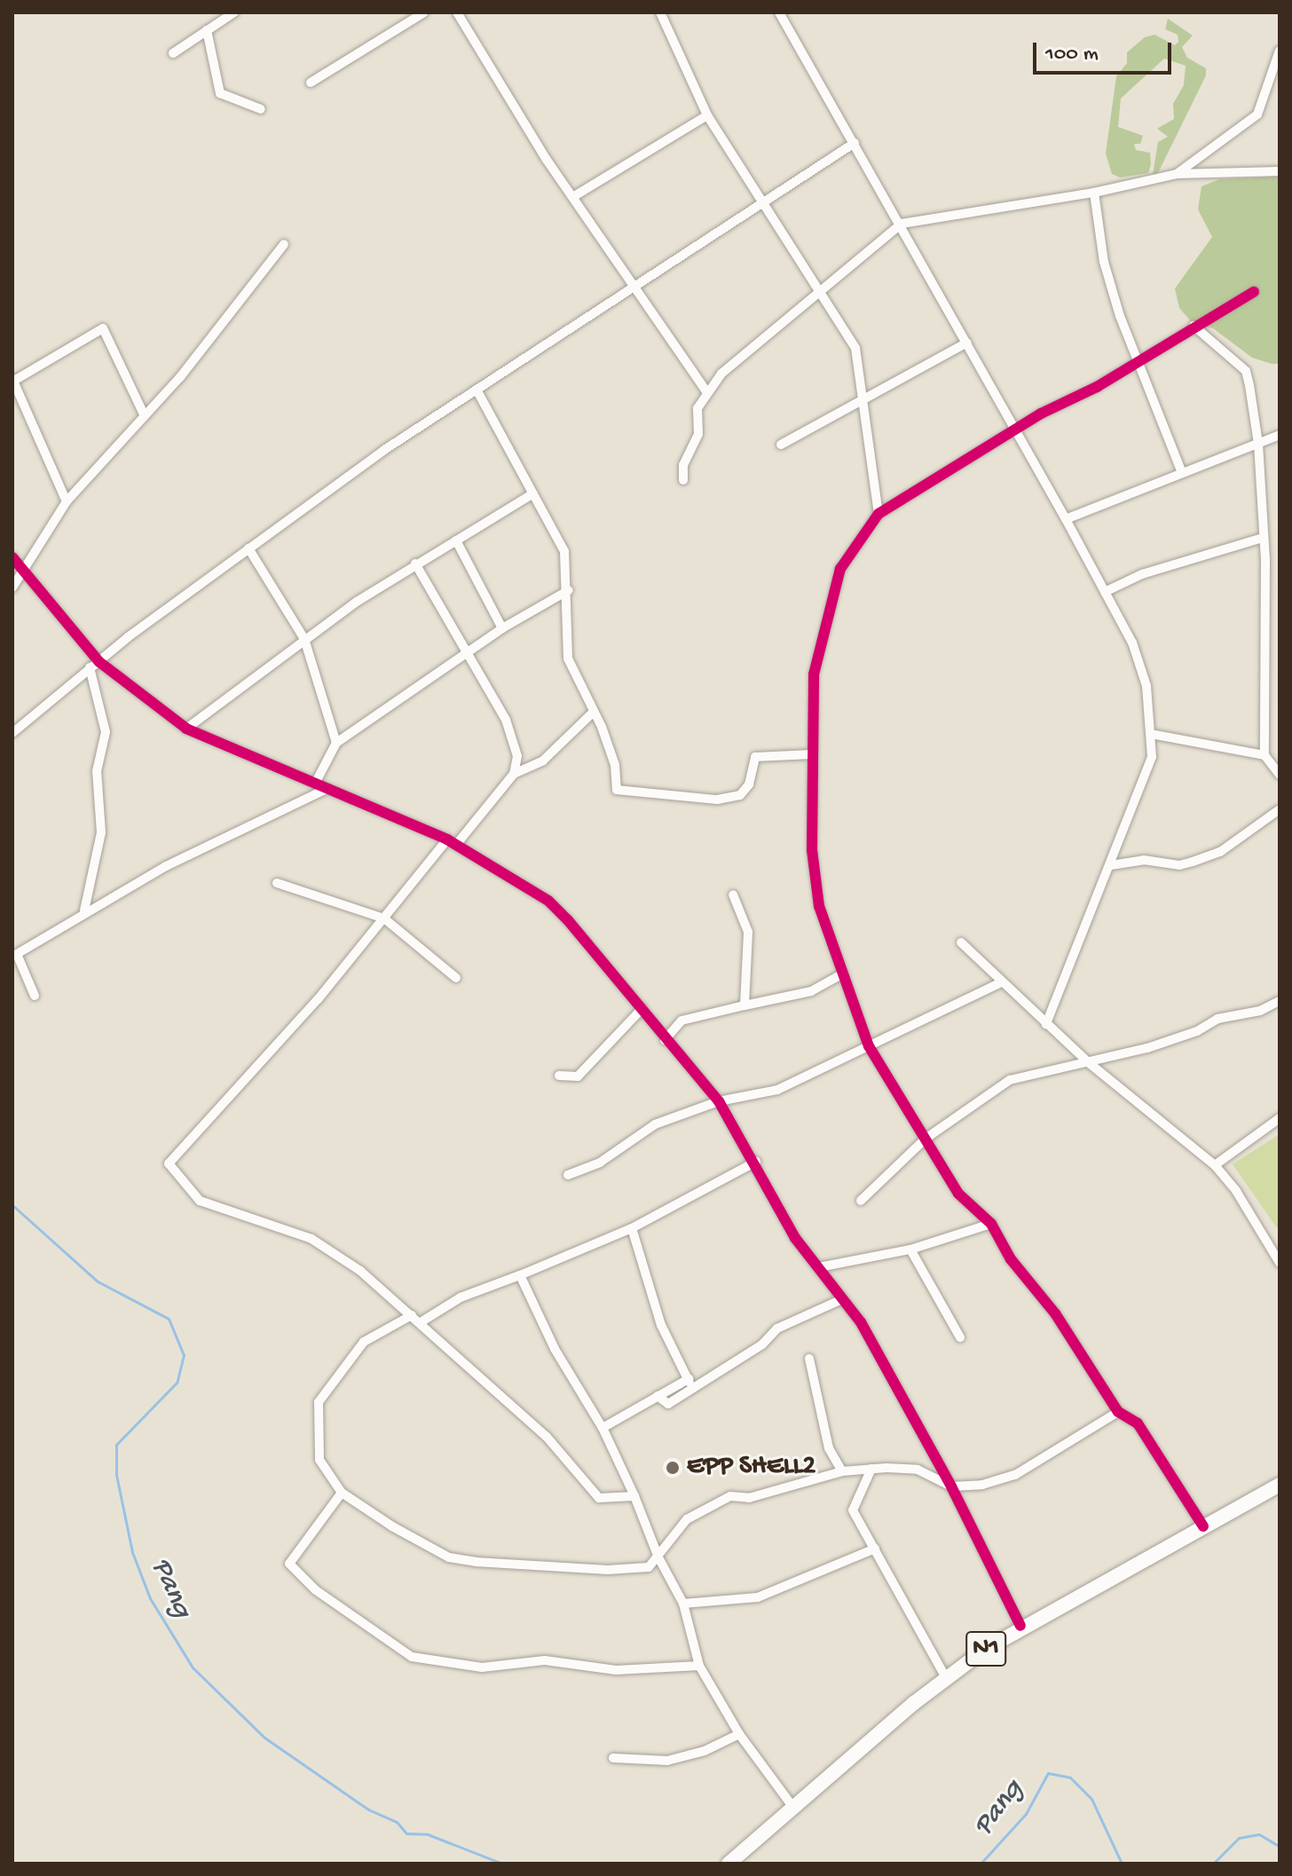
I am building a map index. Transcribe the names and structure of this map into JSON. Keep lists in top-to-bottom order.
{
  "streets": {
    "highway": ["N1"]
  },
  "water": ["Pang"],
  "places": ["EPP SHELL2"],
  "scale_bar": "100 m"
}
